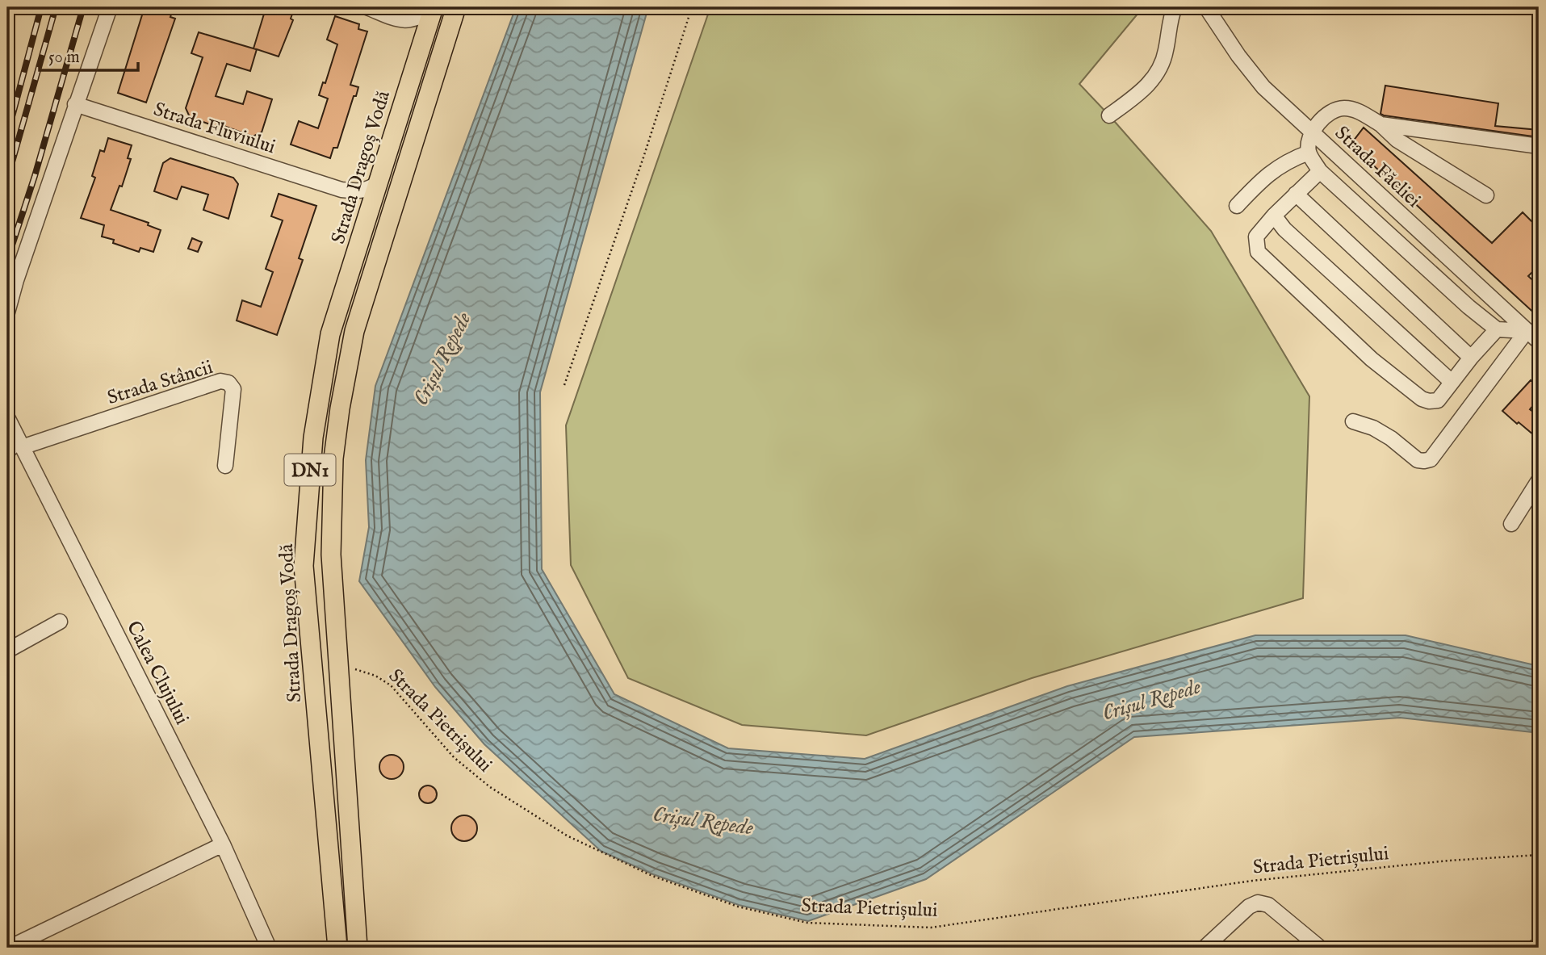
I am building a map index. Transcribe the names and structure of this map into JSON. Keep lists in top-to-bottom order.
{
  "streets": {
    "main road": ["Strada Dragoș Vodă", "DN1"],
    "street": [
      "Strada Fluviului",
      "Strada Făcliei",
      "Strada Stâncii",
      "Calea Clujului"
    ],
    "path": ["Strada Pietrișului"]
  },
  "crossings": [
    ["Strada Stâncii", "Calea Clujului"],
    ["DN1", "Strada Pietrișului"]
  ],
  "water": ["Crișul Repede"],
  "scale_bar": "50 m"
}
